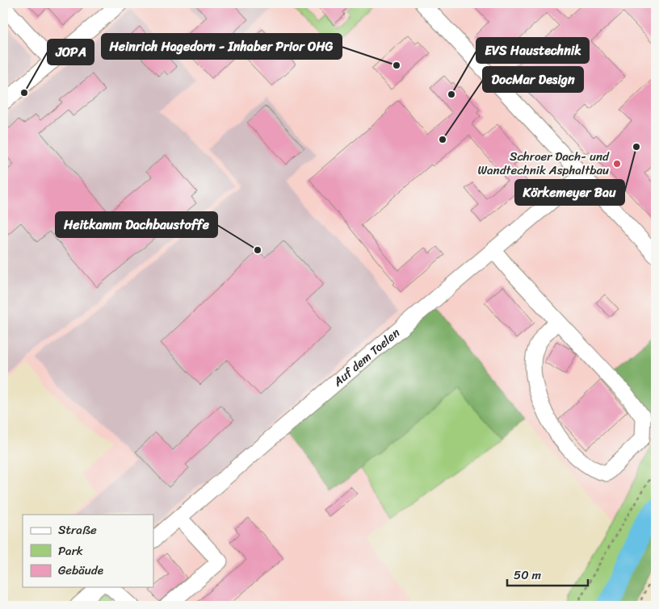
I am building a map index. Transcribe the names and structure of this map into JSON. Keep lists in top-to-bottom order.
{
  "streets": {
    "street": ["Auf dem Toelen"]
  },
  "places": [
    "Heinrich Hagedorn - Inhaber Prior OHG",
    "JOPA",
    "EVS Haustechnik",
    "DocMar Design",
    "Körkemeyer Bau",
    "Schroer Dach- und Wandtechnik Asphaltbau",
    "Heitkamm Dachbaustoffe"
  ],
  "legend": ["Straße", "Park", "Gebäude"],
  "scale_bar": "50 m"
}
